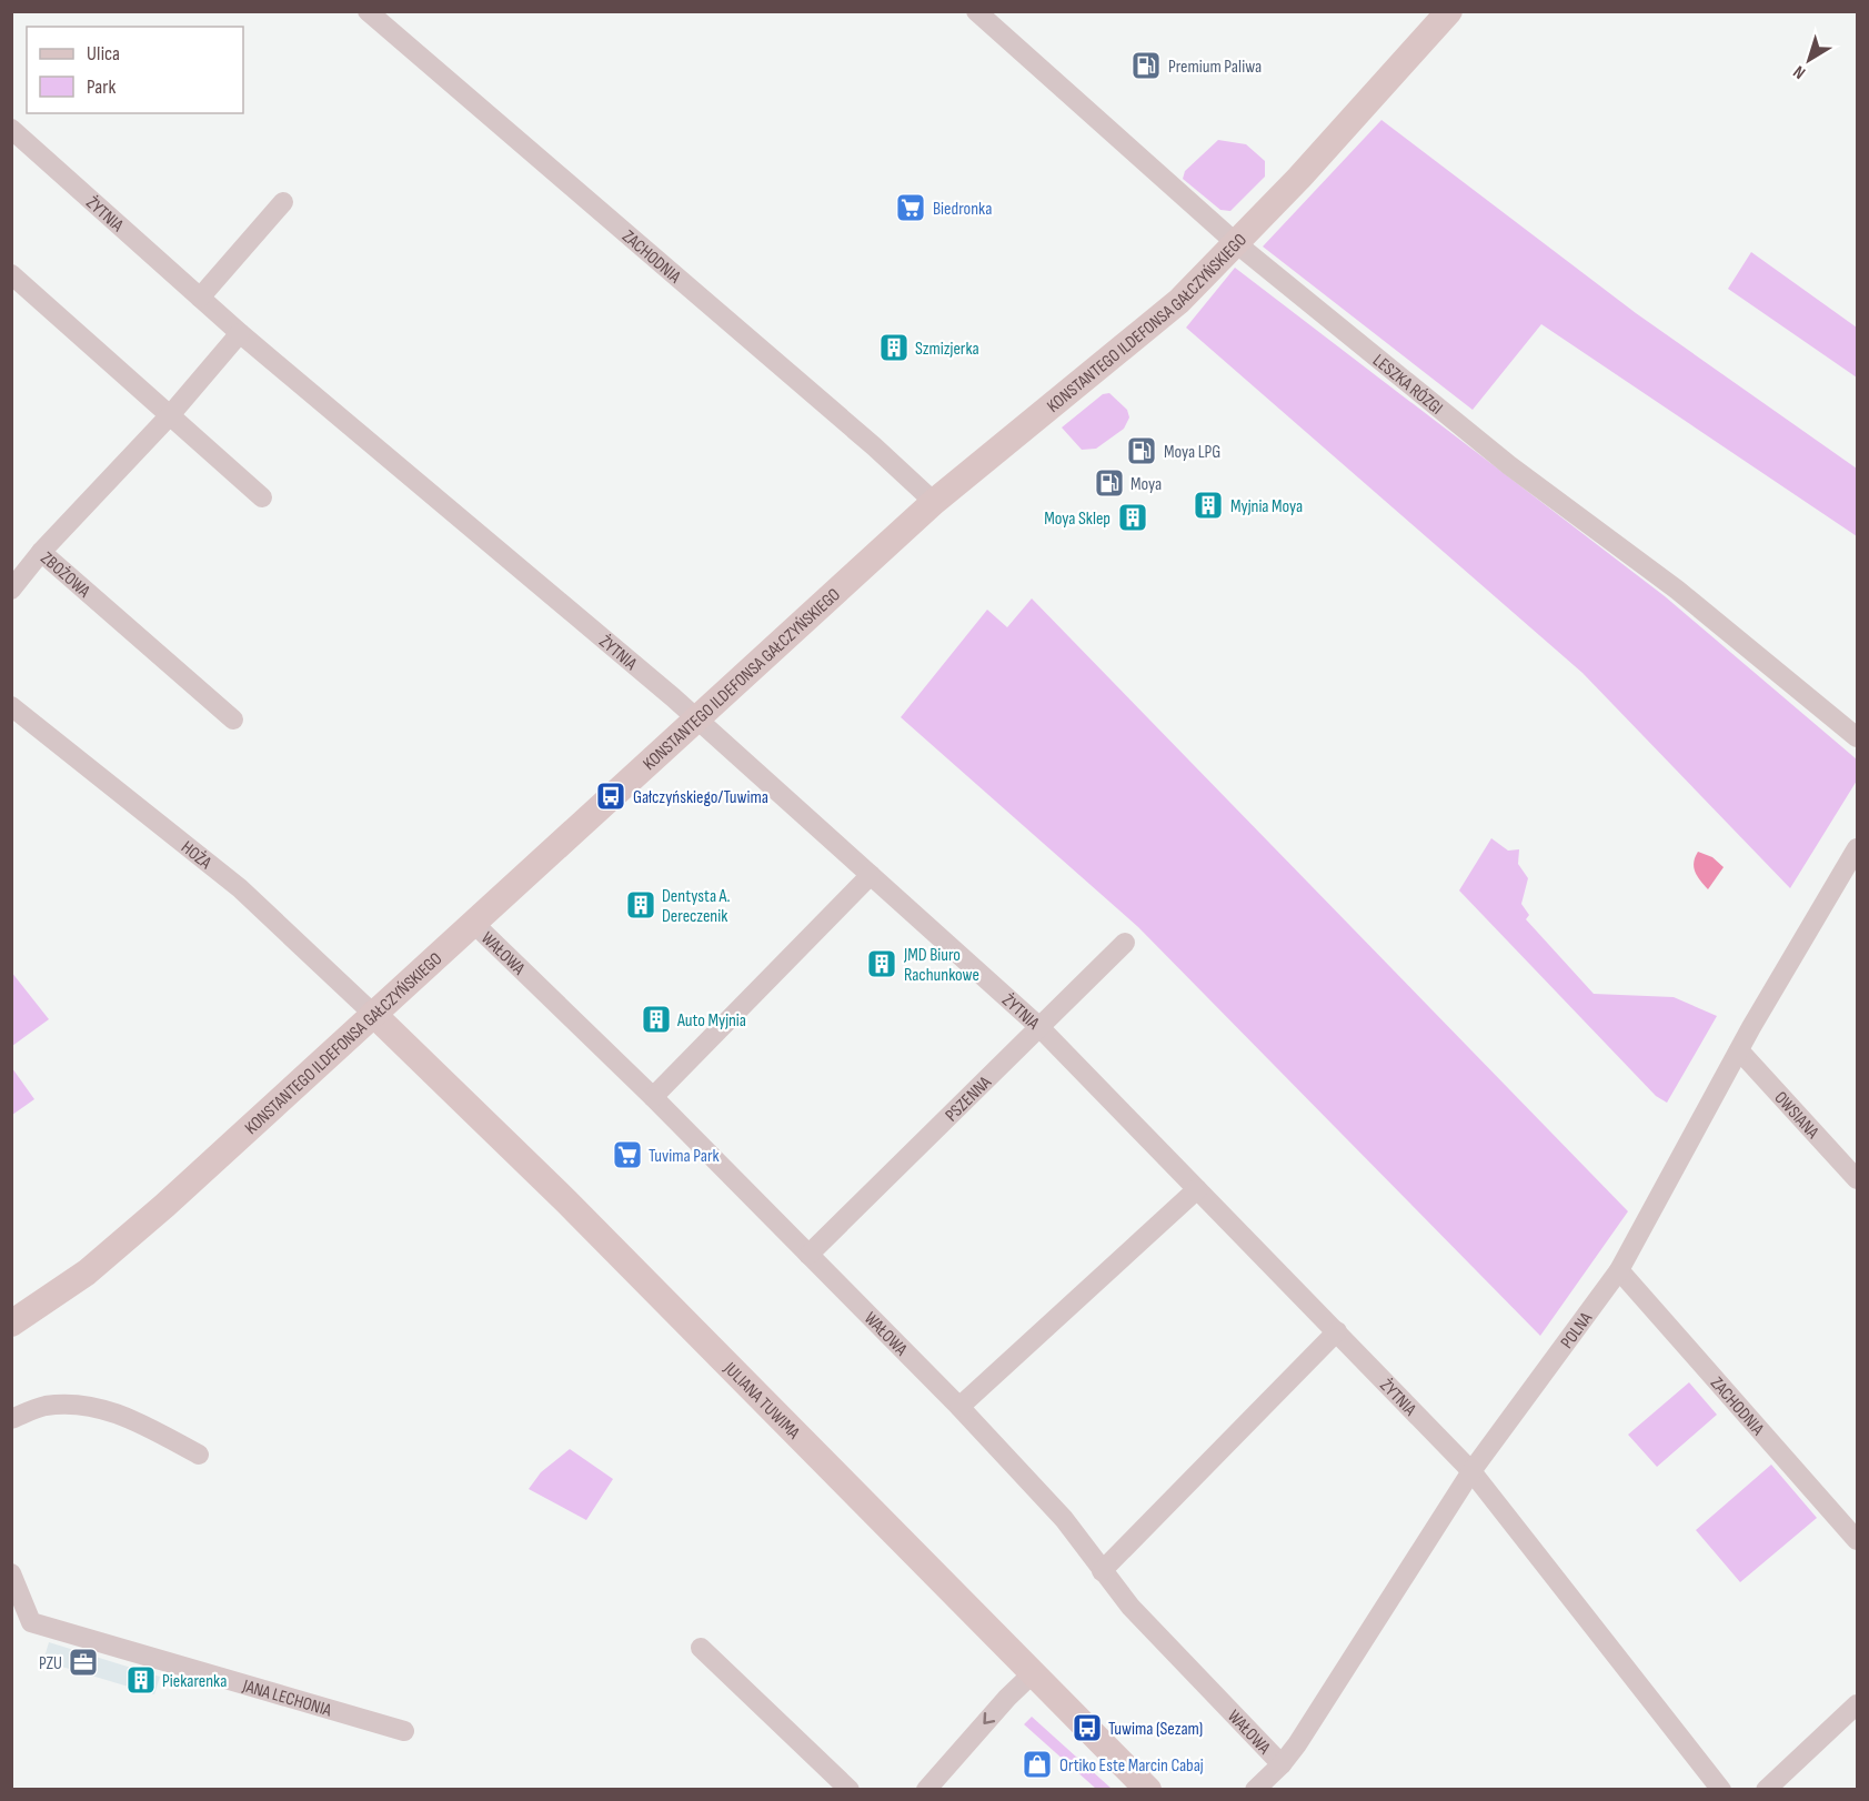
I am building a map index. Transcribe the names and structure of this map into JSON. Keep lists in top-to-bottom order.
{
  "streets": {
    "street": [
      "ŻYTNIA",
      "ZACHODNIA",
      "KONSTANTEGO ILDEFONSA GAŁCZYŃSKIEGO",
      "LESZKA RÓZGI",
      "ZBOŻOWA",
      "HOŻA",
      "WAŁOWA",
      "PSZENNA",
      "OWSIANA",
      "POLNA",
      "JULIANA TUWIMA",
      "JANA LECHONIA"
    ]
  },
  "crossings": [
    ["ŻYTNIA", "KONSTANTEGO ILDEFONSA GAŁCZYŃSKIEGO"],
    ["ŻYTNIA", "ZBOŻOWA"],
    ["ŻYTNIA", "PSZENNA"],
    ["ŻYTNIA", "POLNA"],
    ["ZACHODNIA", "KONSTANTEGO ILDEFONSA GAŁCZYŃSKIEGO"],
    ["ZACHODNIA", "POLNA"],
    ["KONSTANTEGO ILDEFONSA GAŁCZYŃSKIEGO", "LESZKA RÓZGI"],
    ["KONSTANTEGO ILDEFONSA GAŁCZYŃSKIEGO", "HOŻA"],
    ["KONSTANTEGO ILDEFONSA GAŁCZYŃSKIEGO", "WAŁOWA"],
    ["KONSTANTEGO ILDEFONSA GAŁCZYŃSKIEGO", "JULIANA TUWIMA"],
    ["HOŻA", "JULIANA TUWIMA"],
    ["WAŁOWA", "PSZENNA"],
    ["WAŁOWA", "POLNA"],
    ["OWSIANA", "POLNA"]
  ],
  "places": {
    "fuel station": ["Premium Paliwa", "Moya LPG", "Moya"],
    "supermarket": ["Biedronka", "Tuvima Park"],
    "building": [
      "Szmizjerka",
      "Myjnia Moya",
      "Moya Sklep",
      "Dentysta A. Dereczenik",
      "JMD Biuro Rachunkowe",
      "Auto Myjnia",
      "Piekarenka"
    ],
    "bus stop": ["Gałczyńskiego/Tuwima", "Tuwima (Sezam)"],
    "office": ["PZU"],
    "shop": ["Ortiko Este Marcin Cabaj"]
  },
  "legend": ["Ulica", "Park"],
  "north": "bottom left"
}
